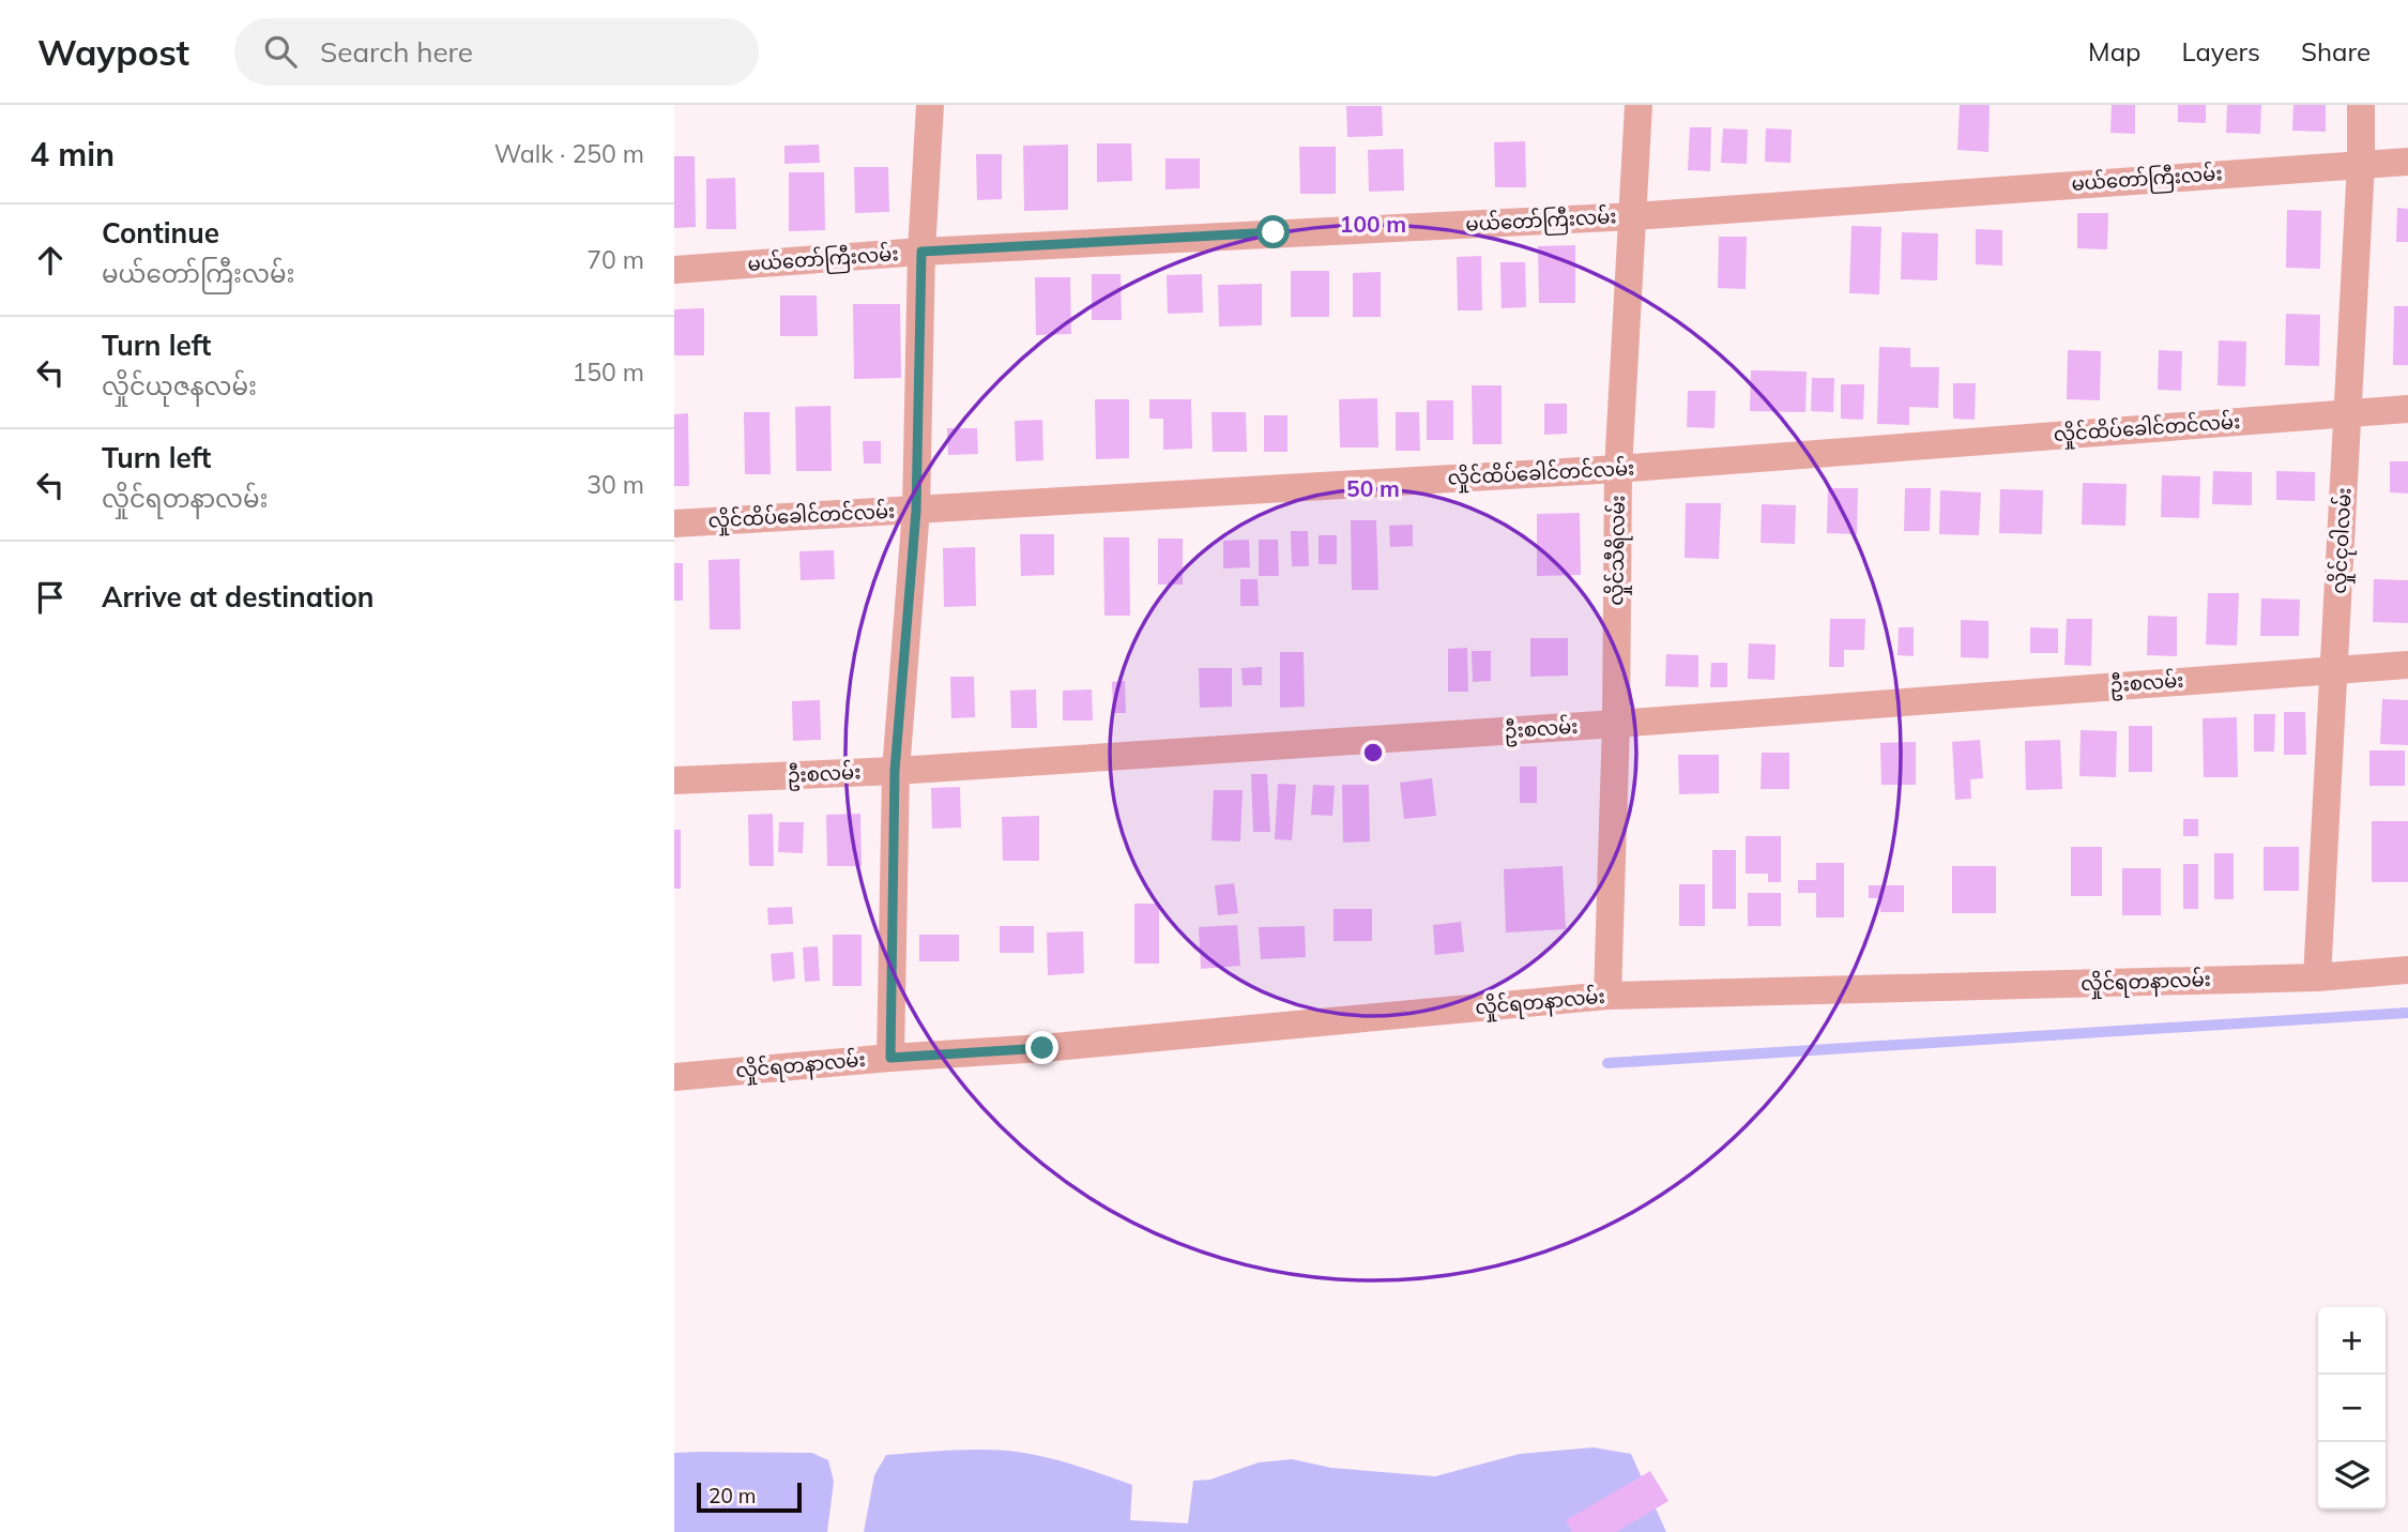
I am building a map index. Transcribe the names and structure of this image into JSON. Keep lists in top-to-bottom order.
{
  "streets": {
    "street": [
      "မယ်တော်ကြီးလမ်း",
      "လှိုင်ထိပ်ခေါင်တင်လမ်း",
      "လှိုင်ငုဝါလမ်း",
      "လှိုင်သီရိလမ်း",
      "ဦးစလမ်း",
      "လှိုင်ရတနာလမ်း"
    ]
  },
  "crossings": [
    ["မယ်တော်ကြီးလမ်း", "လှိုင်ငုဝါလမ်း"],
    ["မယ်တော်ကြီးလမ်း", "လှိုင်သီရိလမ်း"],
    ["လှိုင်ထိပ်ခေါင်တင်လမ်း", "လှိုင်ငုဝါလမ်း"],
    ["လှိုင်ထိပ်ခေါင်တင်လမ်း", "လှိုင်သီရိလမ်း"],
    ["လှိုင်ငုဝါလမ်း", "ဦးစလမ်း"],
    ["လှိုင်ငုဝါလမ်း", "လှိုင်ရတနာလမ်း"],
    ["လှိုင်သီရိလမ်း", "ဦးစလမ်း"],
    ["လှိုင်သီရိလမ်း", "လှိုင်ရတနာလမ်း"]
  ],
  "scale_bar": "20 m",
  "page": {
    "header": "Waypost",
    "search": "Search here",
    "nav": ["Map", "Layers", "Share"],
    "heading": ["4 min", "Walk · 250 m"],
    "list": [
      ["Continue", "မယ်တော်ကြီးလမ်း", "70 m"],
      ["Turn left", "လှိုင်ယုဇနလမ်း", "150 m"],
      ["Turn left", "လှိုင်ရတနာလမ်း", "30 m"],
      "Arrive at destination"
    ],
    "map_buttons": ["+", "−"],
    "scale": "20 m"
  },
  "rings": ["100 m", "50 m"]
}
